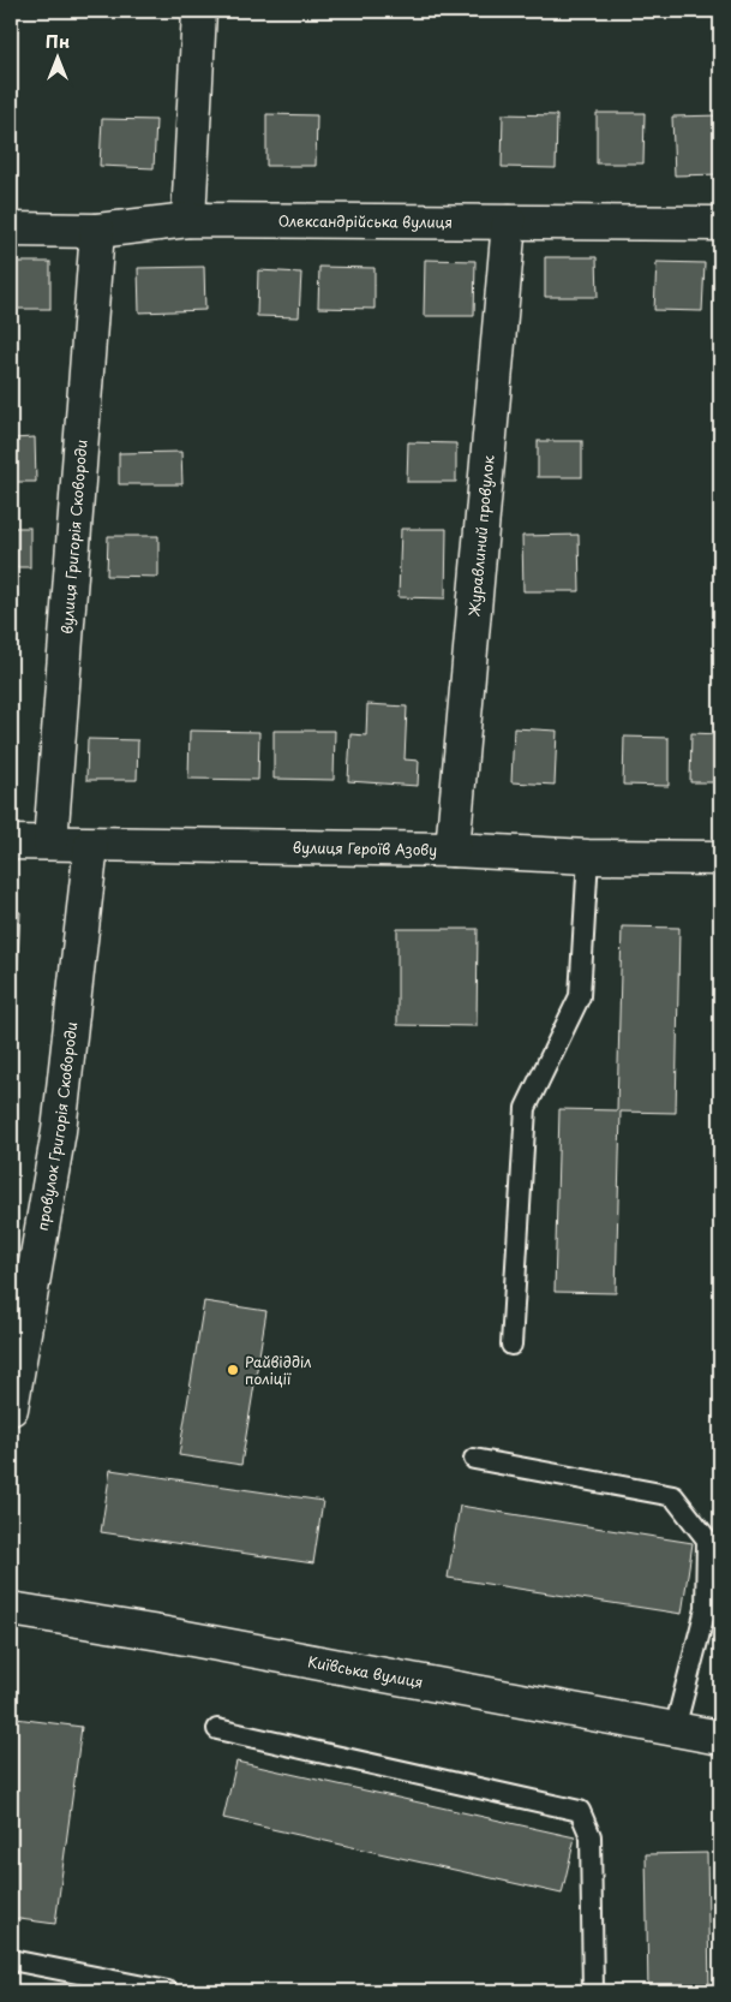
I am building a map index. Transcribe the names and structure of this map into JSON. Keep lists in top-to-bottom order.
{
  "streets": {
    "street": [
      "Олександрійська вулиця",
      "Журавлиний провулок",
      "вулиця Григорія Сковороди",
      "вулиця Героїв Азову",
      "провулок Григорія Сковороди",
      "Київська вулиця"
    ]
  },
  "crossings": [
    ["Олександрійська вулиця", "Журавлиний провулок"],
    ["Олександрійська вулиця", "вулиця Григорія Сковороди"],
    ["Журавлиний провулок", "вулиця Героїв Азову"],
    ["вулиця Григорія Сковороди", "вулиця Героїв Азову"],
    ["вулиця Героїв Азову", "провулок Григорія Сковороди"]
  ],
  "places": ["Райвідділ поліції"],
  "north": "top"
}
